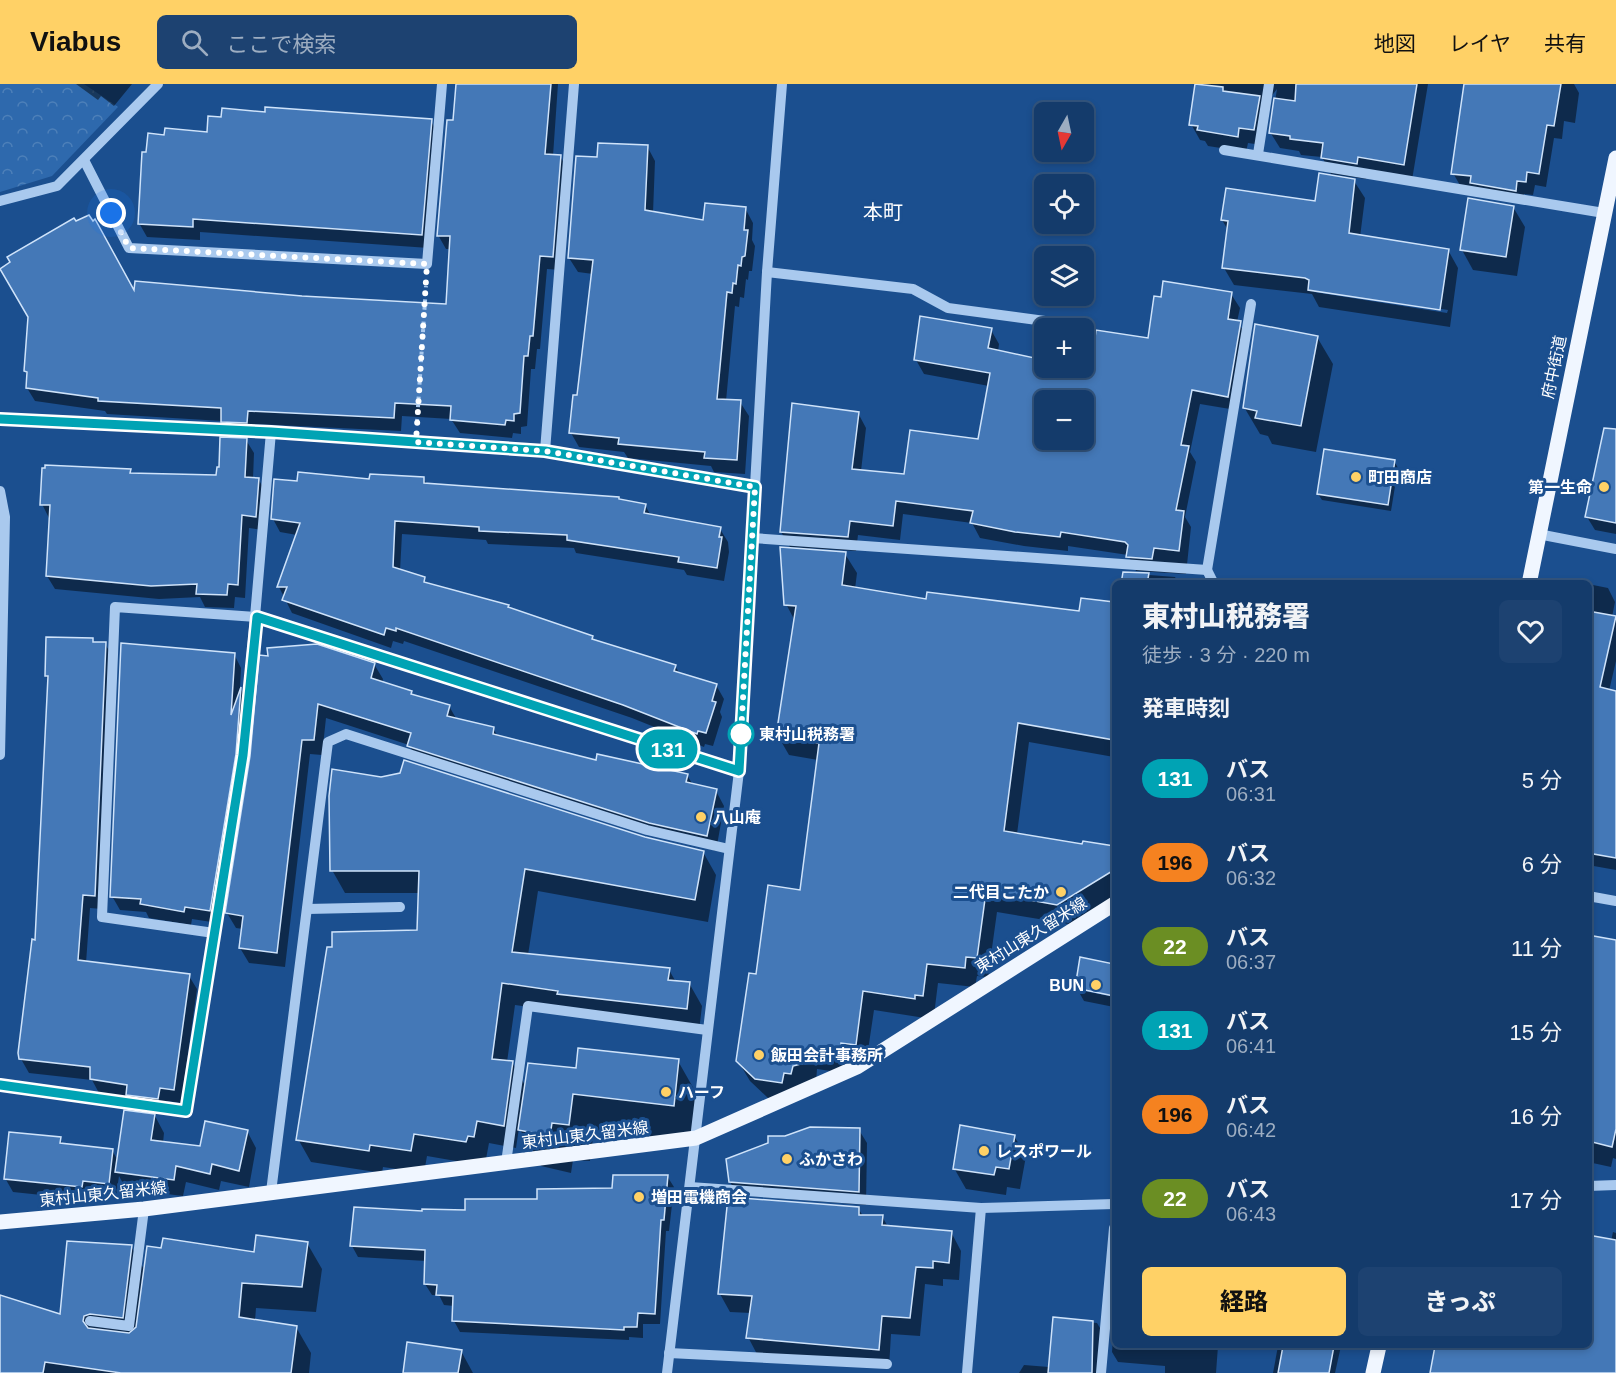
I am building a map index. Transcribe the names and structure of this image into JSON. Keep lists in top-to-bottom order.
{
  "streets": {
    "main road": ["府中街道", "東村山東久留米線"]
  },
  "districts": ["本町"],
  "places": [
    "町田商店",
    "第一生命",
    "東村山税務署",
    "八山庵",
    "二代目こたか",
    "BUN",
    "飯田会計事務所",
    "ハーフ",
    "レスポワール",
    "ふかさわ",
    "増田電機商会"
  ],
  "lines": ["bus line 131"],
  "north": "bottom",
  "page": {
    "header": "Viabus",
    "search": "ここで検索",
    "nav": ["地図", "レイヤ", "共有"],
    "on_map": "131",
    "map_buttons": ["+", "−"],
    "heading": [
      ["東村山税務署", "徒歩 · 3 分 · 220 m"],
      "発車時刻"
    ],
    "list": [
      {
        "mark": "131",
        "name": "バス",
        "note": "06:31",
        "value": "5 分"
      },
      {
        "mark": "196",
        "name": "バス",
        "note": "06:32",
        "value": "6 分"
      },
      {
        "mark": "22",
        "name": "バス",
        "note": "06:37",
        "value": "11 分"
      },
      {
        "mark": "131",
        "name": "バス",
        "note": "06:41",
        "value": "15 分"
      },
      {
        "mark": "196",
        "name": "バス",
        "note": "06:42",
        "value": "16 分"
      },
      {
        "mark": "22",
        "name": "バス",
        "note": "06:43",
        "value": "17 分"
      }
    ],
    "buttons": ["経路", "きっぷ"]
  }
}
